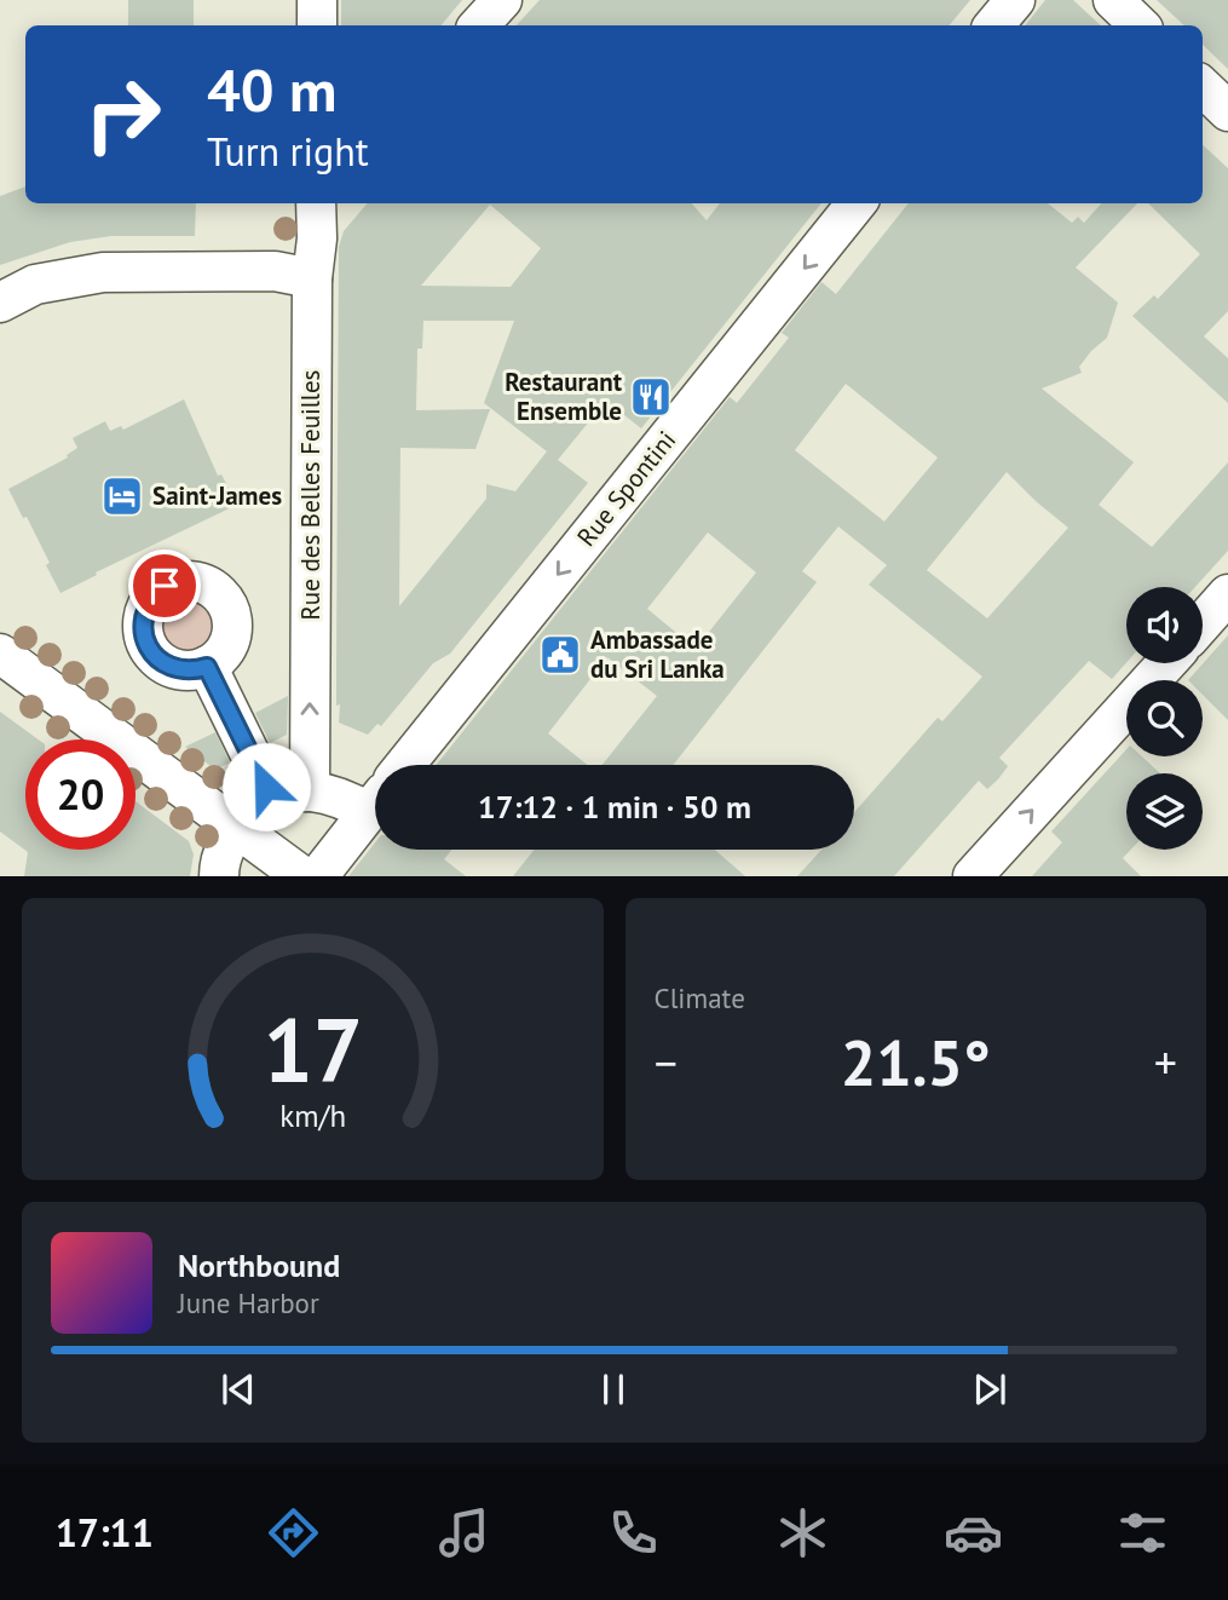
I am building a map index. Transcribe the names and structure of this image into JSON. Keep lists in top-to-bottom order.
{
  "streets": {
    "street": ["Rue Spontini", "Rue des Belles Feuilles"]
  },
  "one_way": ["Rue Spontini", "Rue des Belles Feuilles"],
  "places": {
    "restaurant": ["Restaurant Ensemble"],
    "hotel": ["Saint-James"],
    "public building": ["Ambassade du Sri Lanka"]
  },
  "page": {
    "turn": ["40 m", "Turn right"],
    "limit": "20",
    "trip": "17:12 · 1 min · 50 m",
    "tile": "Climate",
    "heat": ["−", "21.5°", "+"],
    "song": ["Northbound", "June Harbor"],
    "tabs": "17:11",
    "gauge": ["17", "km/h"]
  }
}
